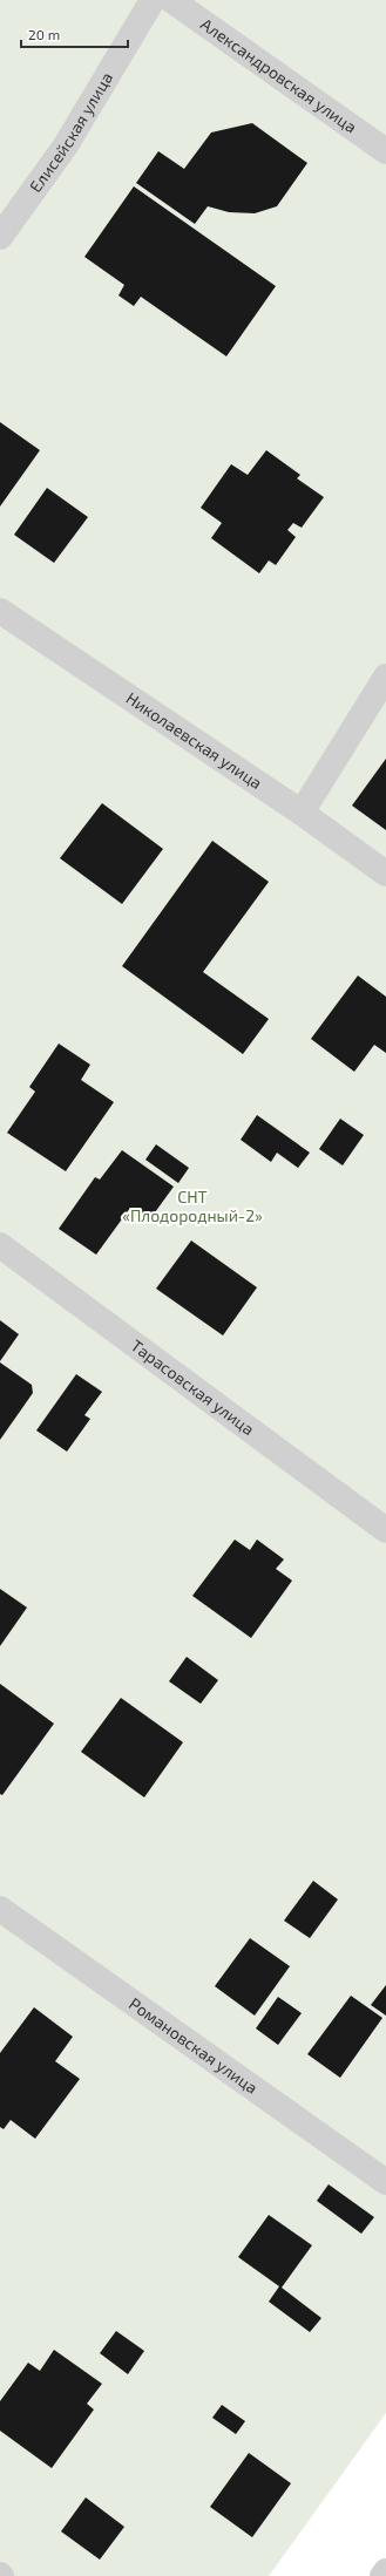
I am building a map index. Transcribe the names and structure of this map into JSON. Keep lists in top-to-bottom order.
{
  "streets": {
    "street": [
      "Александровская улица",
      "Елисейская улица",
      "Николаевская улица",
      "Тарасовская улица",
      "Романовская улица"
    ]
  },
  "parks": ["СНТ «Плодородный-2»"],
  "scale_bar": "20 m"
}
